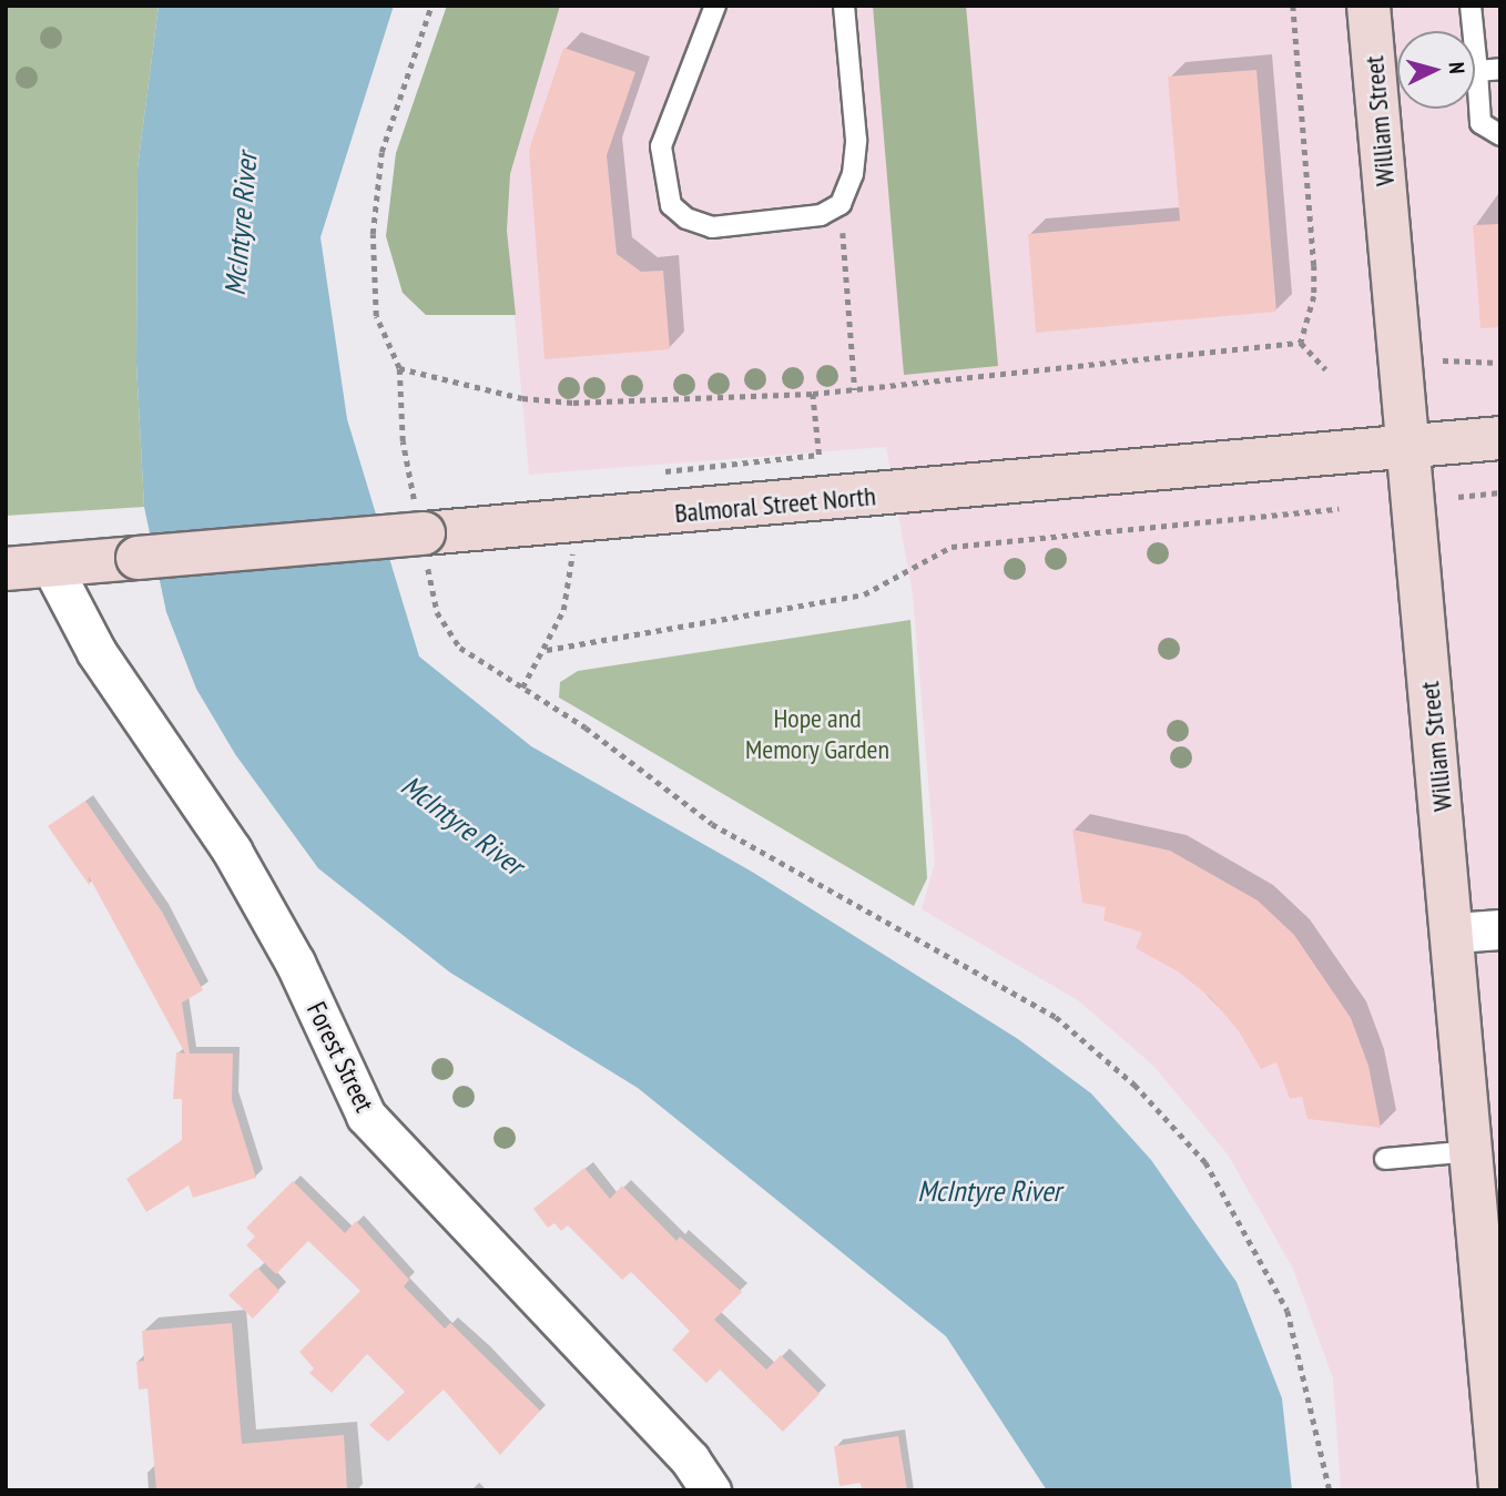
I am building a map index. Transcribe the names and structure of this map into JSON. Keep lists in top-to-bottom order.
{
  "streets": {
    "main road": ["William Street", "Balmoral Street North"],
    "street": ["Forest Street"]
  },
  "crossings": [
    ["William Street", "Balmoral Street North"],
    ["Balmoral Street North", "Forest Street"]
  ],
  "water": ["McIntyre River"],
  "parks": ["Hope and Memory Garden"],
  "north": "right"
}
